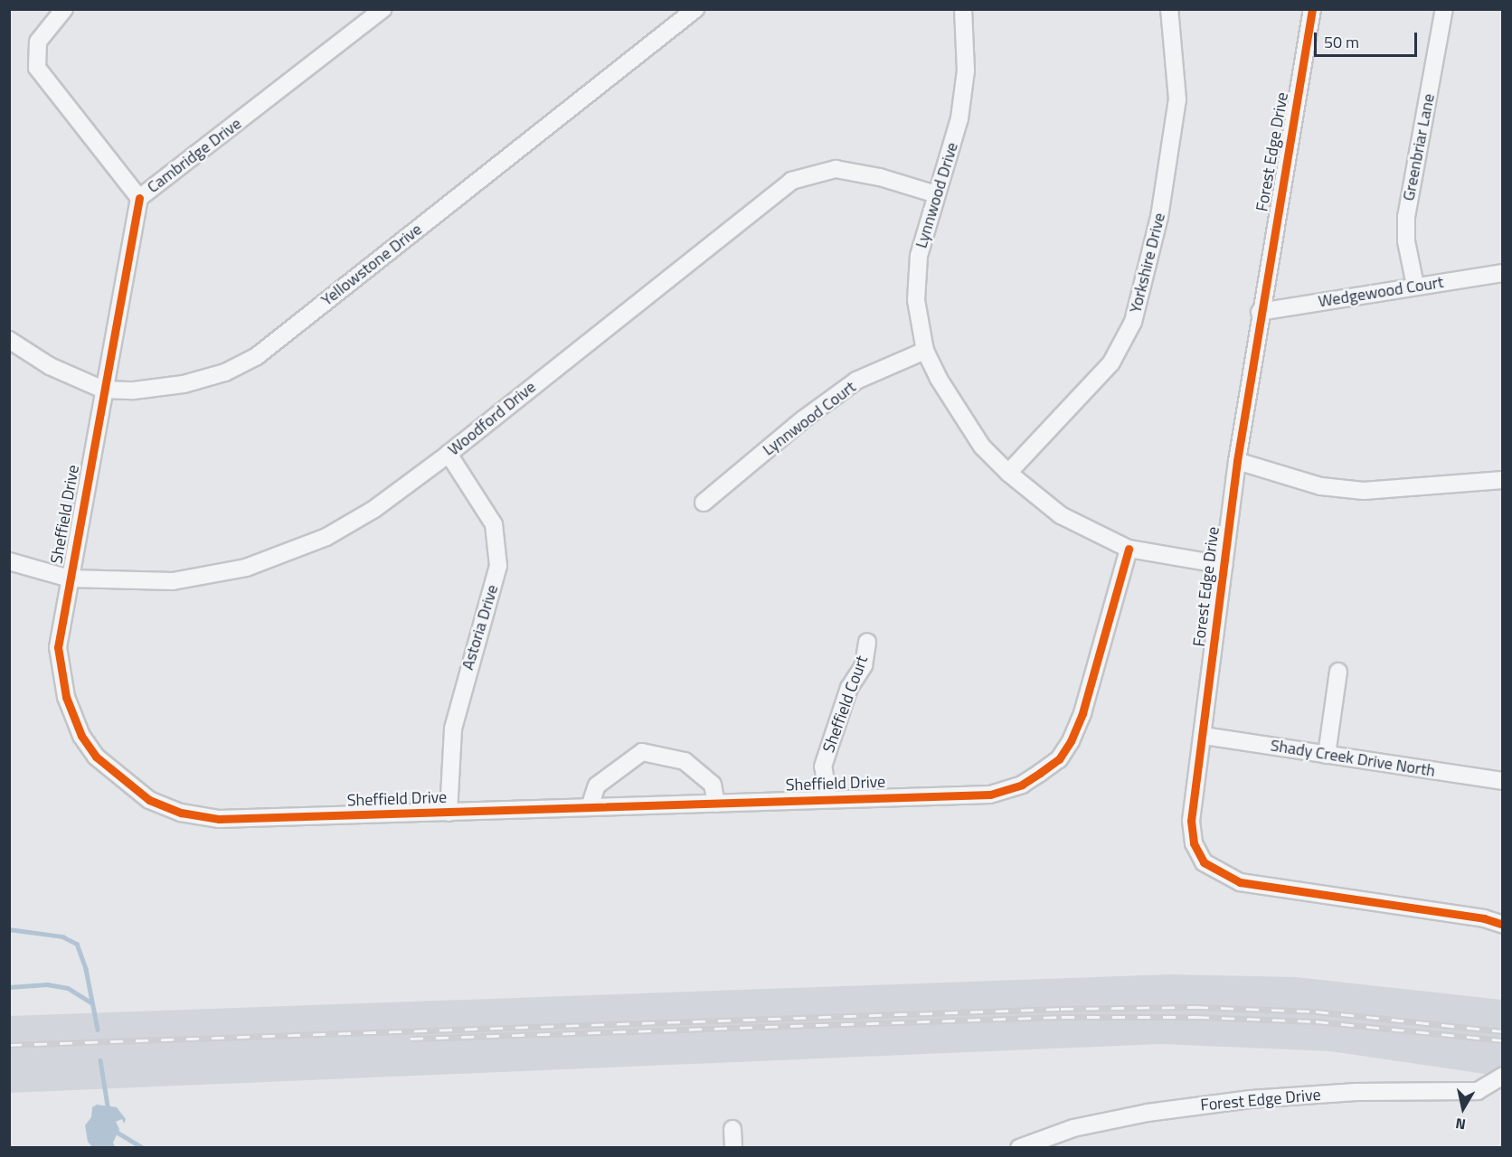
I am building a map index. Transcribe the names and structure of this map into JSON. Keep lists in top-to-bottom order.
{
  "streets": {
    "street": [
      "Greenbriar Lane",
      "Forest Edge Drive",
      "Cambridge Drive",
      "Lynnwood Drive",
      "Yorkshire Drive",
      "Yellowstone Drive",
      "Wedgewood Court",
      "Woodford Drive",
      "Lynnwood Court",
      "Sheffield Drive",
      "Astoria Drive",
      "Sheffield Court",
      "Shady Creek Drive North"
    ]
  },
  "crossings": [
    ["Greenbriar Lane", "Wedgewood Court"],
    ["Forest Edge Drive", "Lynnwood Drive"],
    ["Forest Edge Drive", "Wedgewood Court"],
    ["Forest Edge Drive", "Shady Creek Drive North"],
    ["Cambridge Drive", "Sheffield Drive"],
    ["Lynnwood Drive", "Yorkshire Drive"],
    ["Lynnwood Drive", "Woodford Drive"],
    ["Lynnwood Drive", "Lynnwood Court"],
    ["Lynnwood Drive", "Sheffield Drive"],
    ["Yellowstone Drive", "Sheffield Drive"],
    ["Woodford Drive", "Sheffield Drive"],
    ["Woodford Drive", "Astoria Drive"],
    ["Sheffield Drive", "Astoria Drive"],
    ["Sheffield Drive", "Sheffield Court"]
  ],
  "scale_bar": "50 m",
  "north": "bottom"
}
